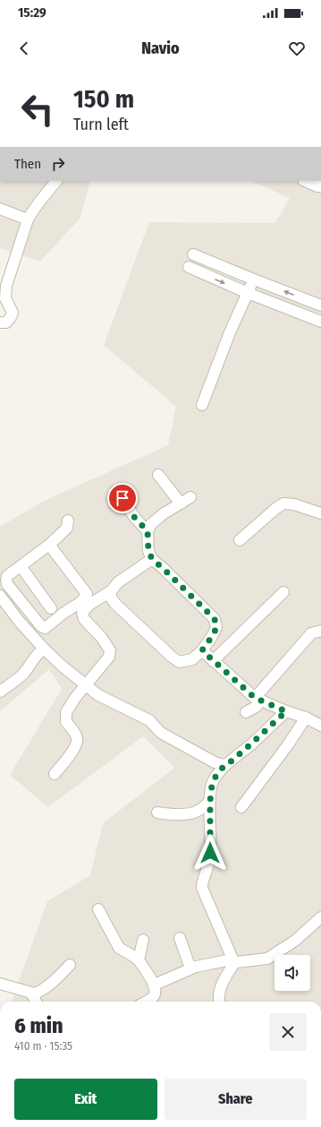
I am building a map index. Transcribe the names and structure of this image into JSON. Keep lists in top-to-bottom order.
{
  "page": {
    "status": "15:29",
    "header": "Navio",
    "turn": ["150 m", "Turn left"],
    "then": "Then",
    "heading": ["6 min", "410 m · 15:35"],
    "buttons": ["Exit", "Share"]
  }
}
